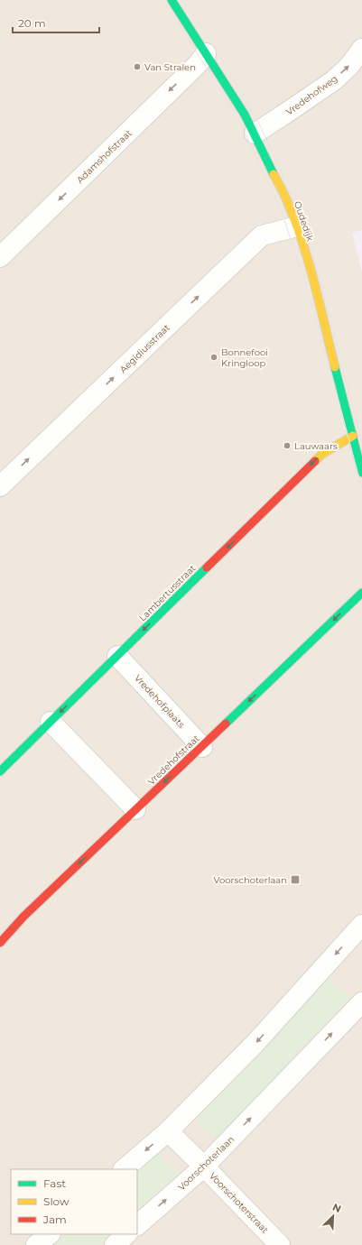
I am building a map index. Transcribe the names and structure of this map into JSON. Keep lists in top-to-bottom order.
{
  "streets": {
    "street": [
      "Vredehofweg",
      "Adamshofstraat",
      "Oudedijk",
      "Aegidiusstraat",
      "Lambertusstraat",
      "Vredehofplaats",
      "Vredehofstraat",
      "Voorschoterlaan",
      "Voorschoterstraat"
    ]
  },
  "crossings": [
    ["Vredehofweg", "Oudedijk"],
    ["Adamshofstraat", "Oudedijk"],
    ["Oudedijk", "Aegidiusstraat"],
    ["Oudedijk", "Lambertusstraat"],
    ["Lambertusstraat", "Vredehofplaats"],
    ["Vredehofplaats", "Vredehofstraat"],
    ["Voorschoterlaan", "Voorschoterstraat"]
  ],
  "one_way": [
    "Vredehofweg",
    "Adamshofstraat",
    "Aegidiusstraat",
    "Lambertusstraat",
    "Vredehofstraat"
  ],
  "places": {
    "other": ["Van Stralen", "Bonnefooi Kringloop", "Lauwaars"],
    "transit": ["Voorschoterlaan"]
  },
  "legend": ["Fast", "Slow", "Jam"],
  "scale_bar": "20 m",
  "north": "top right"
}
